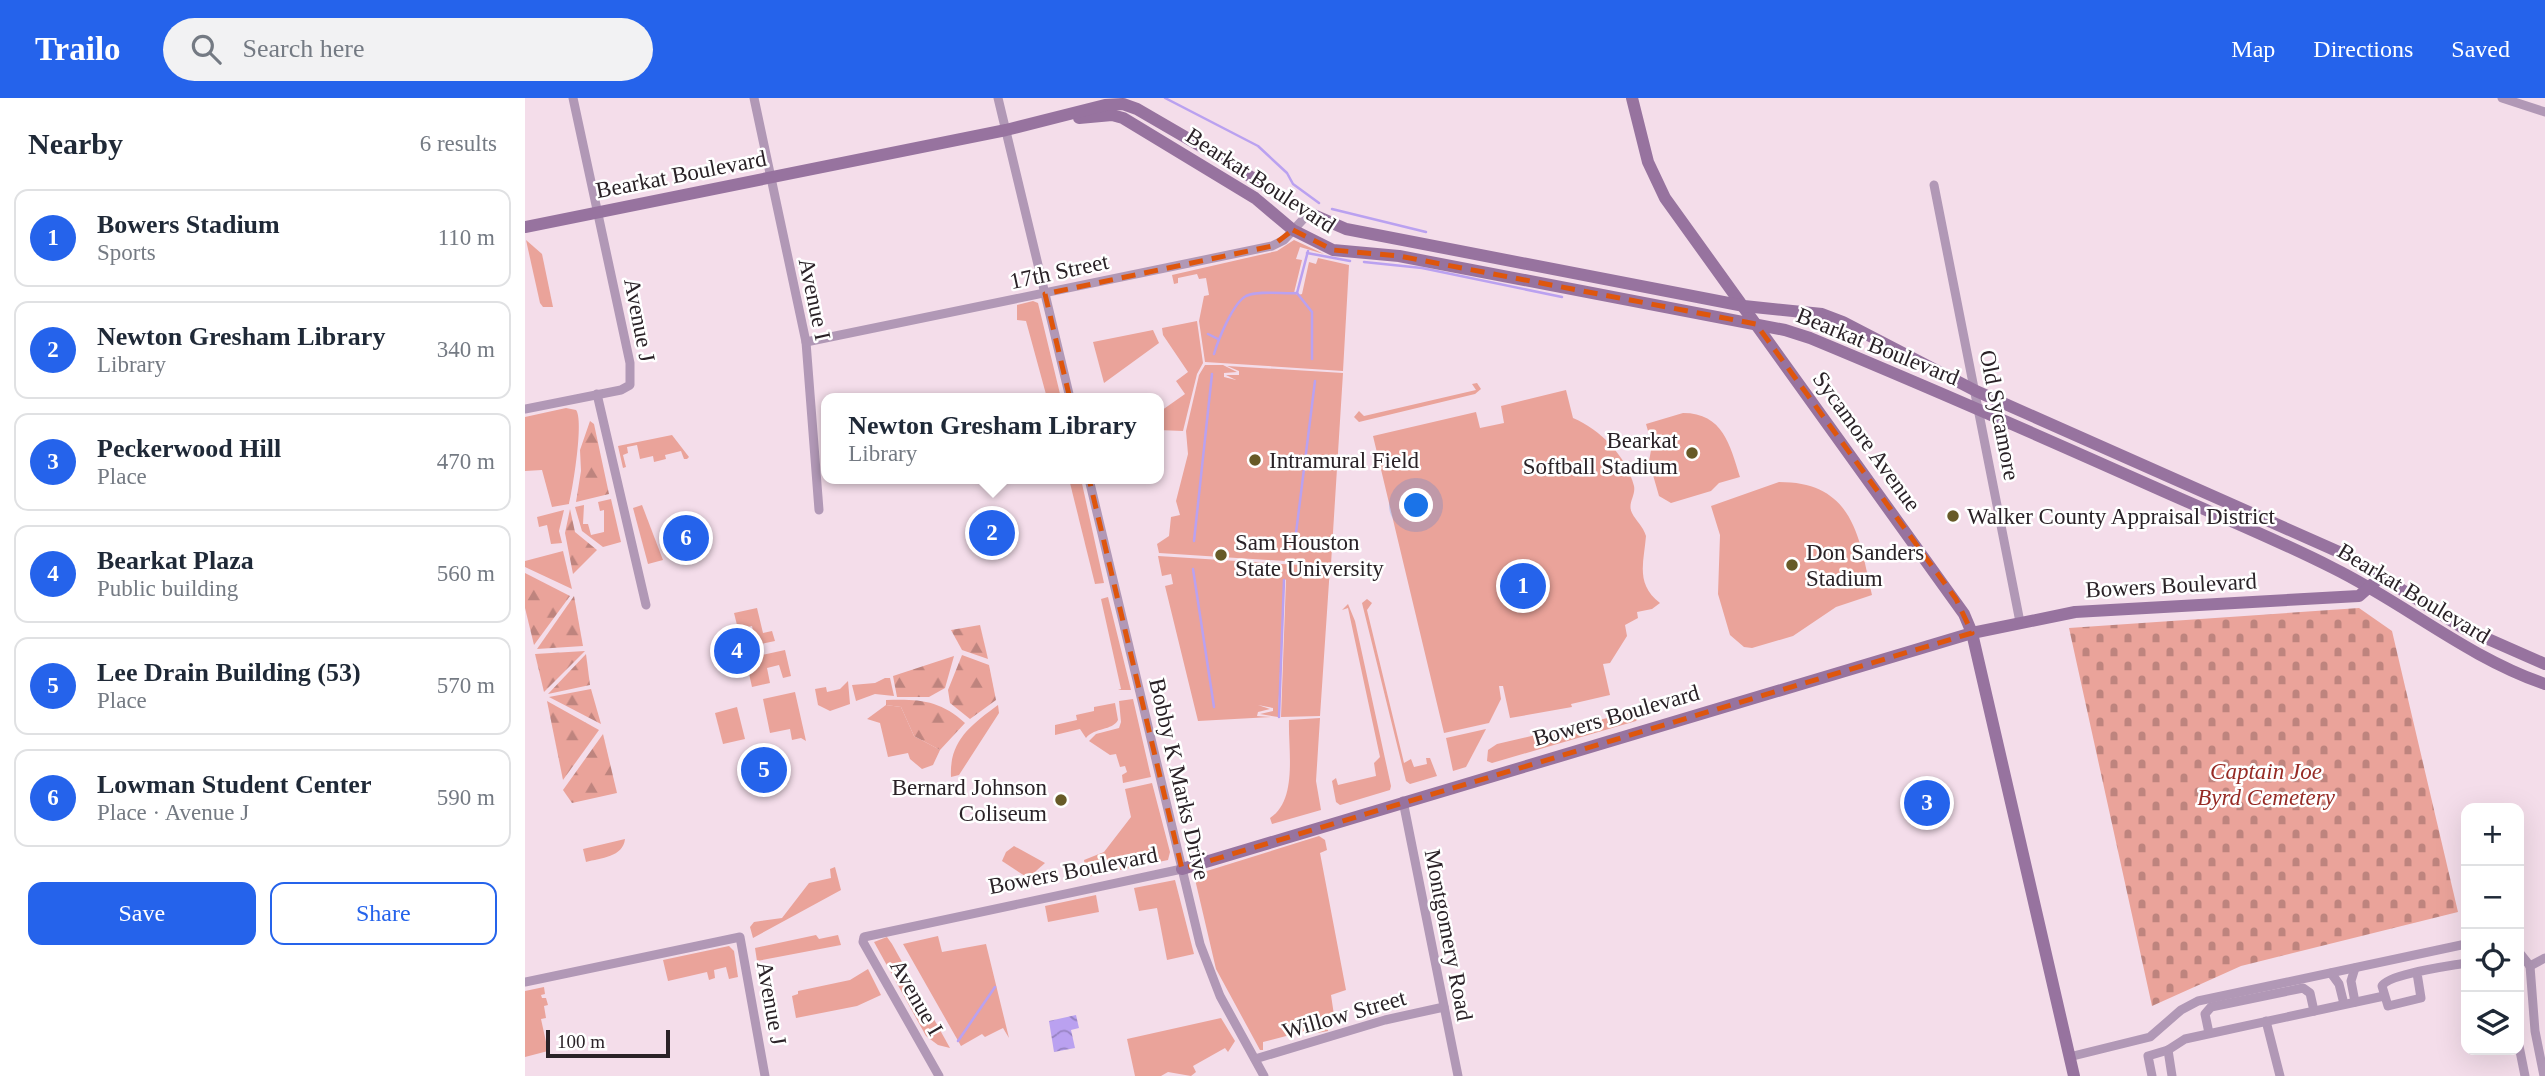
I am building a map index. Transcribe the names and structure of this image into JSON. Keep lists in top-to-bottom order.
{
  "streets": {
    "street": [
      "Bearkat Boulevard",
      "17th Street",
      "Avenue I",
      "Avenue J",
      "Old Sycamore",
      "Sycamore Avenue",
      "Bowers Boulevard",
      "Bobby K Marks Drive",
      "Montgomery Road",
      "Willow Street"
    ]
  },
  "crossings": [
    ["Bearkat Boulevard", "17th Street"],
    ["Bearkat Boulevard", "Avenue I"],
    ["Bearkat Boulevard", "Avenue J"],
    ["Bearkat Boulevard", "Old Sycamore"],
    ["Bearkat Boulevard", "Sycamore Avenue"],
    ["Bearkat Boulevard", "Bowers Boulevard"],
    ["17th Street", "Avenue I"],
    ["Avenue I", "Bowers Boulevard"],
    ["Old Sycamore", "Bowers Boulevard"],
    ["Sycamore Avenue", "Bowers Boulevard"],
    ["Bowers Boulevard", "Bobby K Marks Drive"],
    ["Bowers Boulevard", "Montgomery Road"],
    ["Bobby K Marks Drive", "Willow Street"],
    ["Montgomery Road", "Willow Street"]
  ],
  "parks": ["Captain Joe Byrd Cemetery"],
  "places": [
    "Bearkat Softball Stadium",
    "Intramural Field",
    "Walker County Appraisal District",
    "Sam Houston State University",
    "Don Sanders Stadium",
    "Bernard Johnson Coliseum"
  ],
  "scale_bar": "100 m",
  "page": {
    "header": "Trailo",
    "search": "Search here",
    "nav": ["Map", "Directions", "Saved"],
    "heading": ["Nearby", "6 results"],
    "list": [
      {
        "mark": "1",
        "name": "Bowers Stadium",
        "note": "Sports",
        "value": "110 m"
      },
      {
        "mark": "2",
        "name": "Newton Gresham Library",
        "note": "Library",
        "value": "340 m"
      },
      {
        "mark": "3",
        "name": "Peckerwood Hill",
        "note": "Place",
        "value": "470 m"
      },
      {
        "mark": "4",
        "name": "Bearkat Plaza",
        "note": "Public building",
        "value": "560 m"
      },
      {
        "mark": "5",
        "name": "Lee Drain Building (53)",
        "note": "Place",
        "value": "570 m"
      },
      {
        "mark": "6",
        "name": "Lowman Student Center",
        "note": "Place · Avenue J",
        "value": "590 m"
      }
    ],
    "popup": ["Newton Gresham Library", "Library"],
    "pins": [
      "2",
      "6",
      "1",
      "4",
      "5",
      "3"
    ],
    "map_buttons": ["+", "−"],
    "buttons": ["Save", "Share"],
    "scale": "100 m"
  }
}
